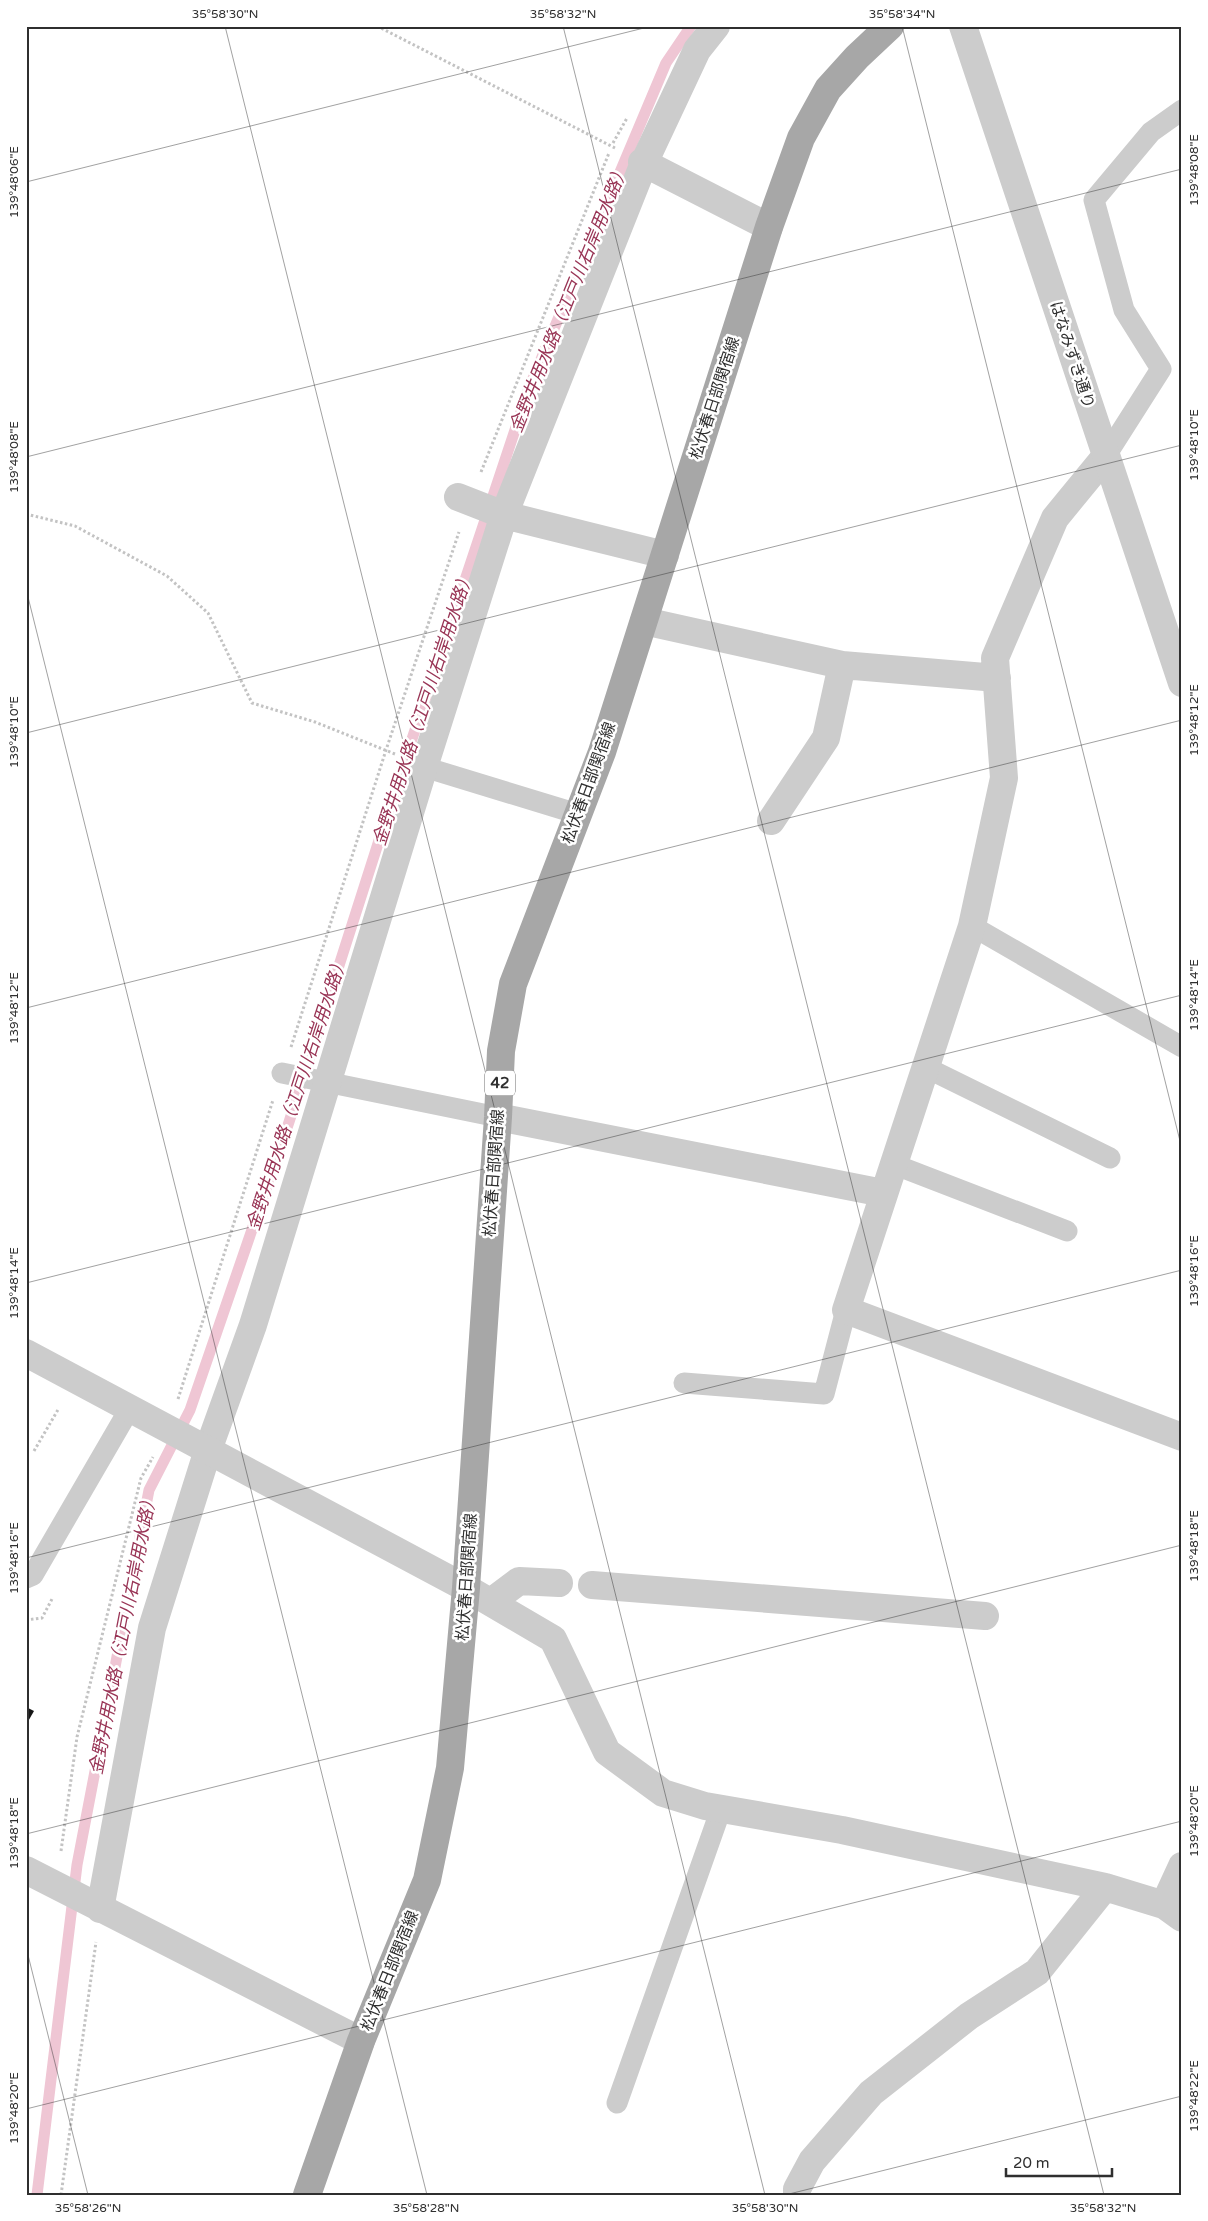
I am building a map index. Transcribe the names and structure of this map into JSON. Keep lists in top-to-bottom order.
{
  "streets": {
    "main road": ["松伏春日部関宿線", "42"],
    "street": ["はなみずき通り"]
  },
  "water": ["金野井用水路（江戸川右岸用水路）"],
  "scale_bar": "20 m",
  "coordinates": [
    "35°58'30\"N",
    "35°58'32\"N",
    "35°58'34\"N",
    "139°48'08\"E",
    "139°48'06\"E",
    "139°48'10\"E",
    "139°48'12\"E",
    "139°48'14\"E",
    "139°48'16\"E",
    "139°48'18\"E",
    "139°48'20\"E",
    "139°48'22\"E",
    "35°58'26\"N",
    "35°58'28\"N"
  ]
}
